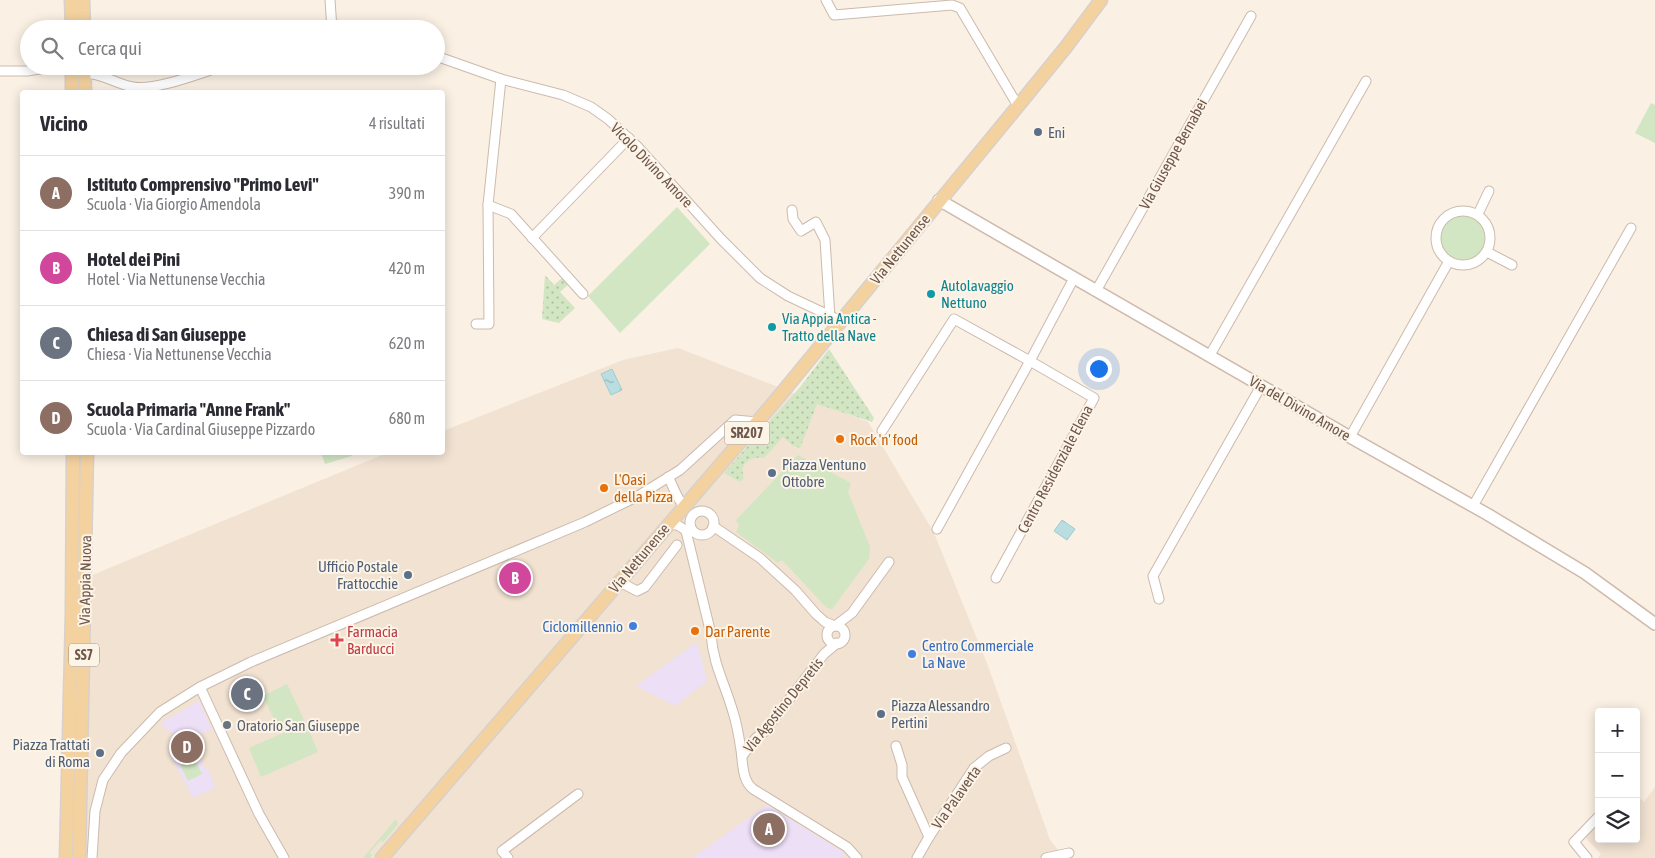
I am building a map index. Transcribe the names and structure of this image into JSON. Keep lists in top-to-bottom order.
{
  "streets": {
    "main road": [
      "Via Nettunense",
      "Via del Divino Amore",
      "SR207",
      "Via Appia Nuova",
      "SS7"
    ],
    "street": [
      "Via Giuseppe Bernabei",
      "Vicolo Divino Amore",
      "Centro Residenziale Elena",
      "Via Agostino Depretis",
      "Via Palaverta"
    ]
  },
  "crossings": [
    ["Via Giuseppe Bernabei", "Via del Divino Amore"],
    ["Vicolo Divino Amore", "Via Nettunense"],
    ["Via Nettunense", "Via del Divino Amore"]
  ],
  "places": {
    "other": [
      "Eni",
      "Autolavaggio Nettuno",
      "Via Appia Antica - Tratto della Nave",
      "Rock 'n' food",
      "Piazza Ventuno Ottobre",
      "L'Oasi della Pizza",
      "Ufficio Postale Frattocchie",
      "Ciclomillennio",
      "Dar Parente",
      "Centro Commerciale La Nave",
      "Piazza Alessandro Pertini",
      "Oratorio San Giuseppe",
      "Piazza Trattati di Roma"
    ],
    "health": ["Farmacia Barducci"]
  },
  "page": {
    "search": "Cerca qui",
    "heading": ["Vicino", "4 risultati"],
    "list": [
      {
        "mark": "A",
        "name": "Istituto Comprensivo \"Primo Levi\"",
        "note": "Scuola · Via Giorgio Amendola",
        "value": "390 m"
      },
      {
        "mark": "B",
        "name": "Hotel dei Pini",
        "note": "Hotel · Via Nettunense Vecchia",
        "value": "420 m"
      },
      {
        "mark": "C",
        "name": "Chiesa di San Giuseppe",
        "note": "Chiesa · Via Nettunense Vecchia",
        "value": "620 m"
      },
      {
        "mark": "D",
        "name": "Scuola Primaria \"Anne Frank\"",
        "note": "Scuola · Via Cardinal Giuseppe Pizzardo",
        "value": "680 m"
      }
    ],
    "pins": [
      "B",
      "C",
      "D",
      "A"
    ],
    "map_buttons": ["+", "−"]
  }
}
